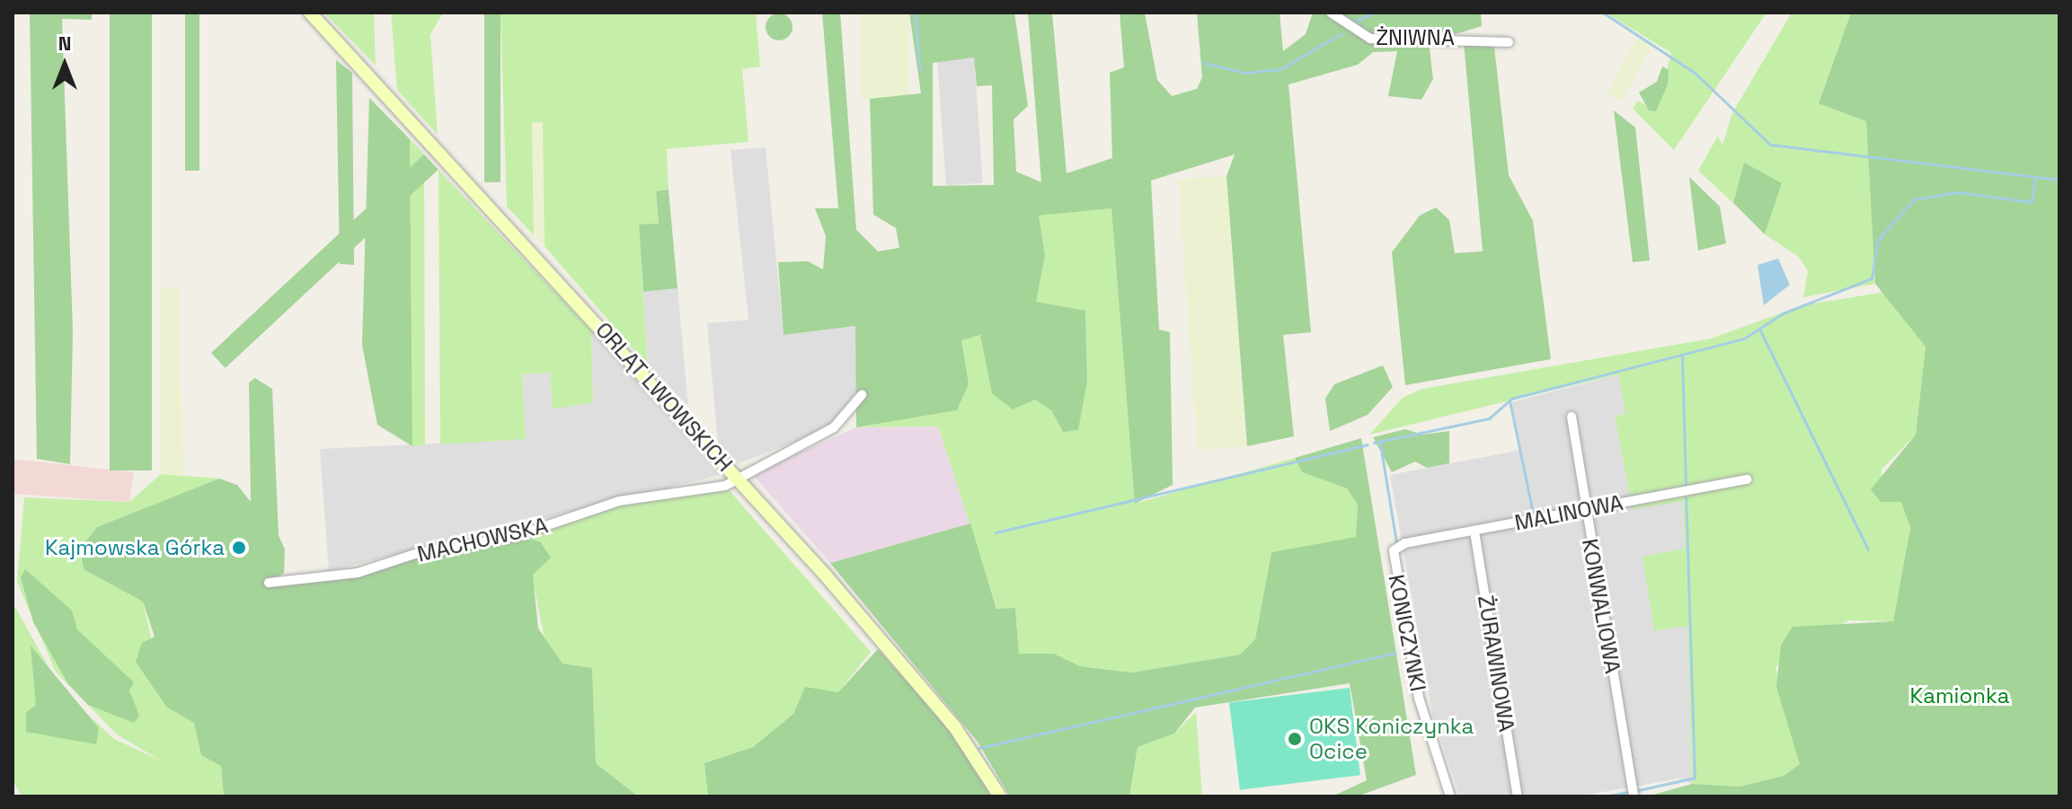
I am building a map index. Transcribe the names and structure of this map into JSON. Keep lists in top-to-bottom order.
{
  "streets": {
    "street": [
      "ŻNIWNA",
      "ORLĄT LWOWSKICH",
      "MALINOWA",
      "MACHOWSKA",
      "KONWALIOWA",
      "KONICZYNKI",
      "ŻURAWINOWA"
    ]
  },
  "crossings": [
    ["ORLĄT LWOWSKICH", "MACHOWSKA"],
    ["MALINOWA", "KONWALIOWA"],
    ["MALINOWA", "KONICZYNKI"],
    ["MALINOWA", "ŻURAWINOWA"]
  ],
  "parks": ["Kamionka"],
  "places": ["Kajmowska Górka", "OKS Koniczynka Ocice"],
  "north": "top"
}
